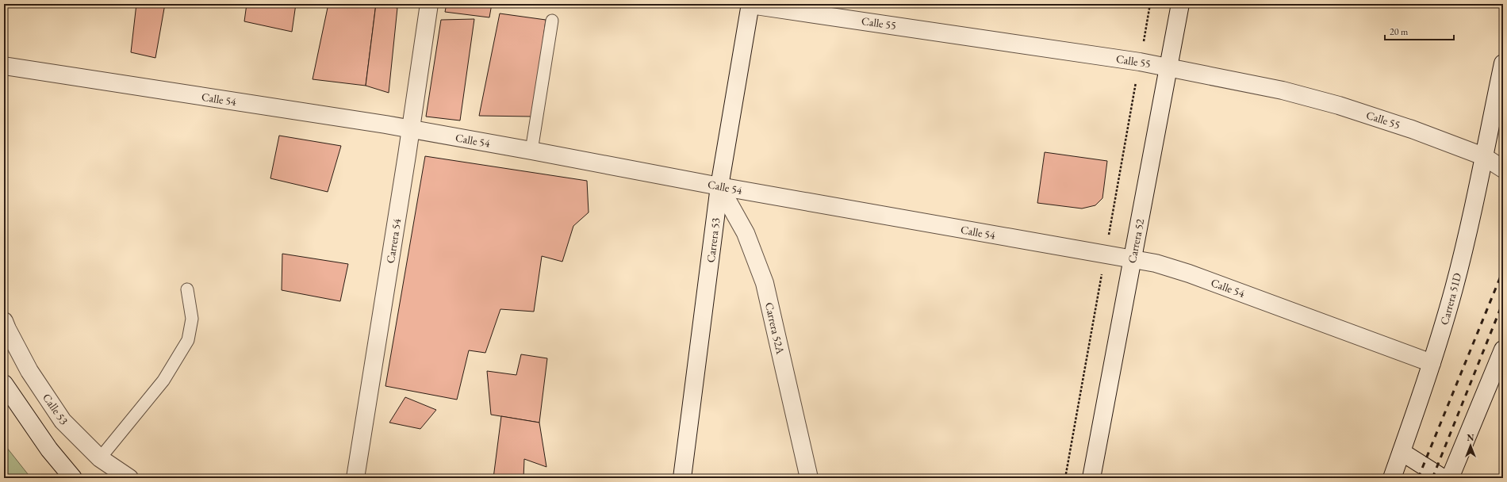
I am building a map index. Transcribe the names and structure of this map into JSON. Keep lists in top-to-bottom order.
{
  "streets": {
    "street": [
      "Calle 55",
      "Calle 54",
      "Carrera 53",
      "Carrera 54",
      "Carrera 52",
      "Carrera 51D",
      "Carrera 52A",
      "Calle 53"
    ]
  },
  "crossings": [
    ["Calle 55", "Carrera 53"],
    ["Calle 55", "Carrera 52"],
    ["Calle 55", "Carrera 51D"],
    ["Calle 54", "Carrera 53"],
    ["Calle 54", "Carrera 54"],
    ["Calle 54", "Carrera 52"],
    ["Calle 54", "Carrera 51D"],
    ["Calle 54", "Carrera 52A"],
    ["Carrera 53", "Carrera 52A"]
  ],
  "scale_bar": "20 m",
  "north": "top"
}
